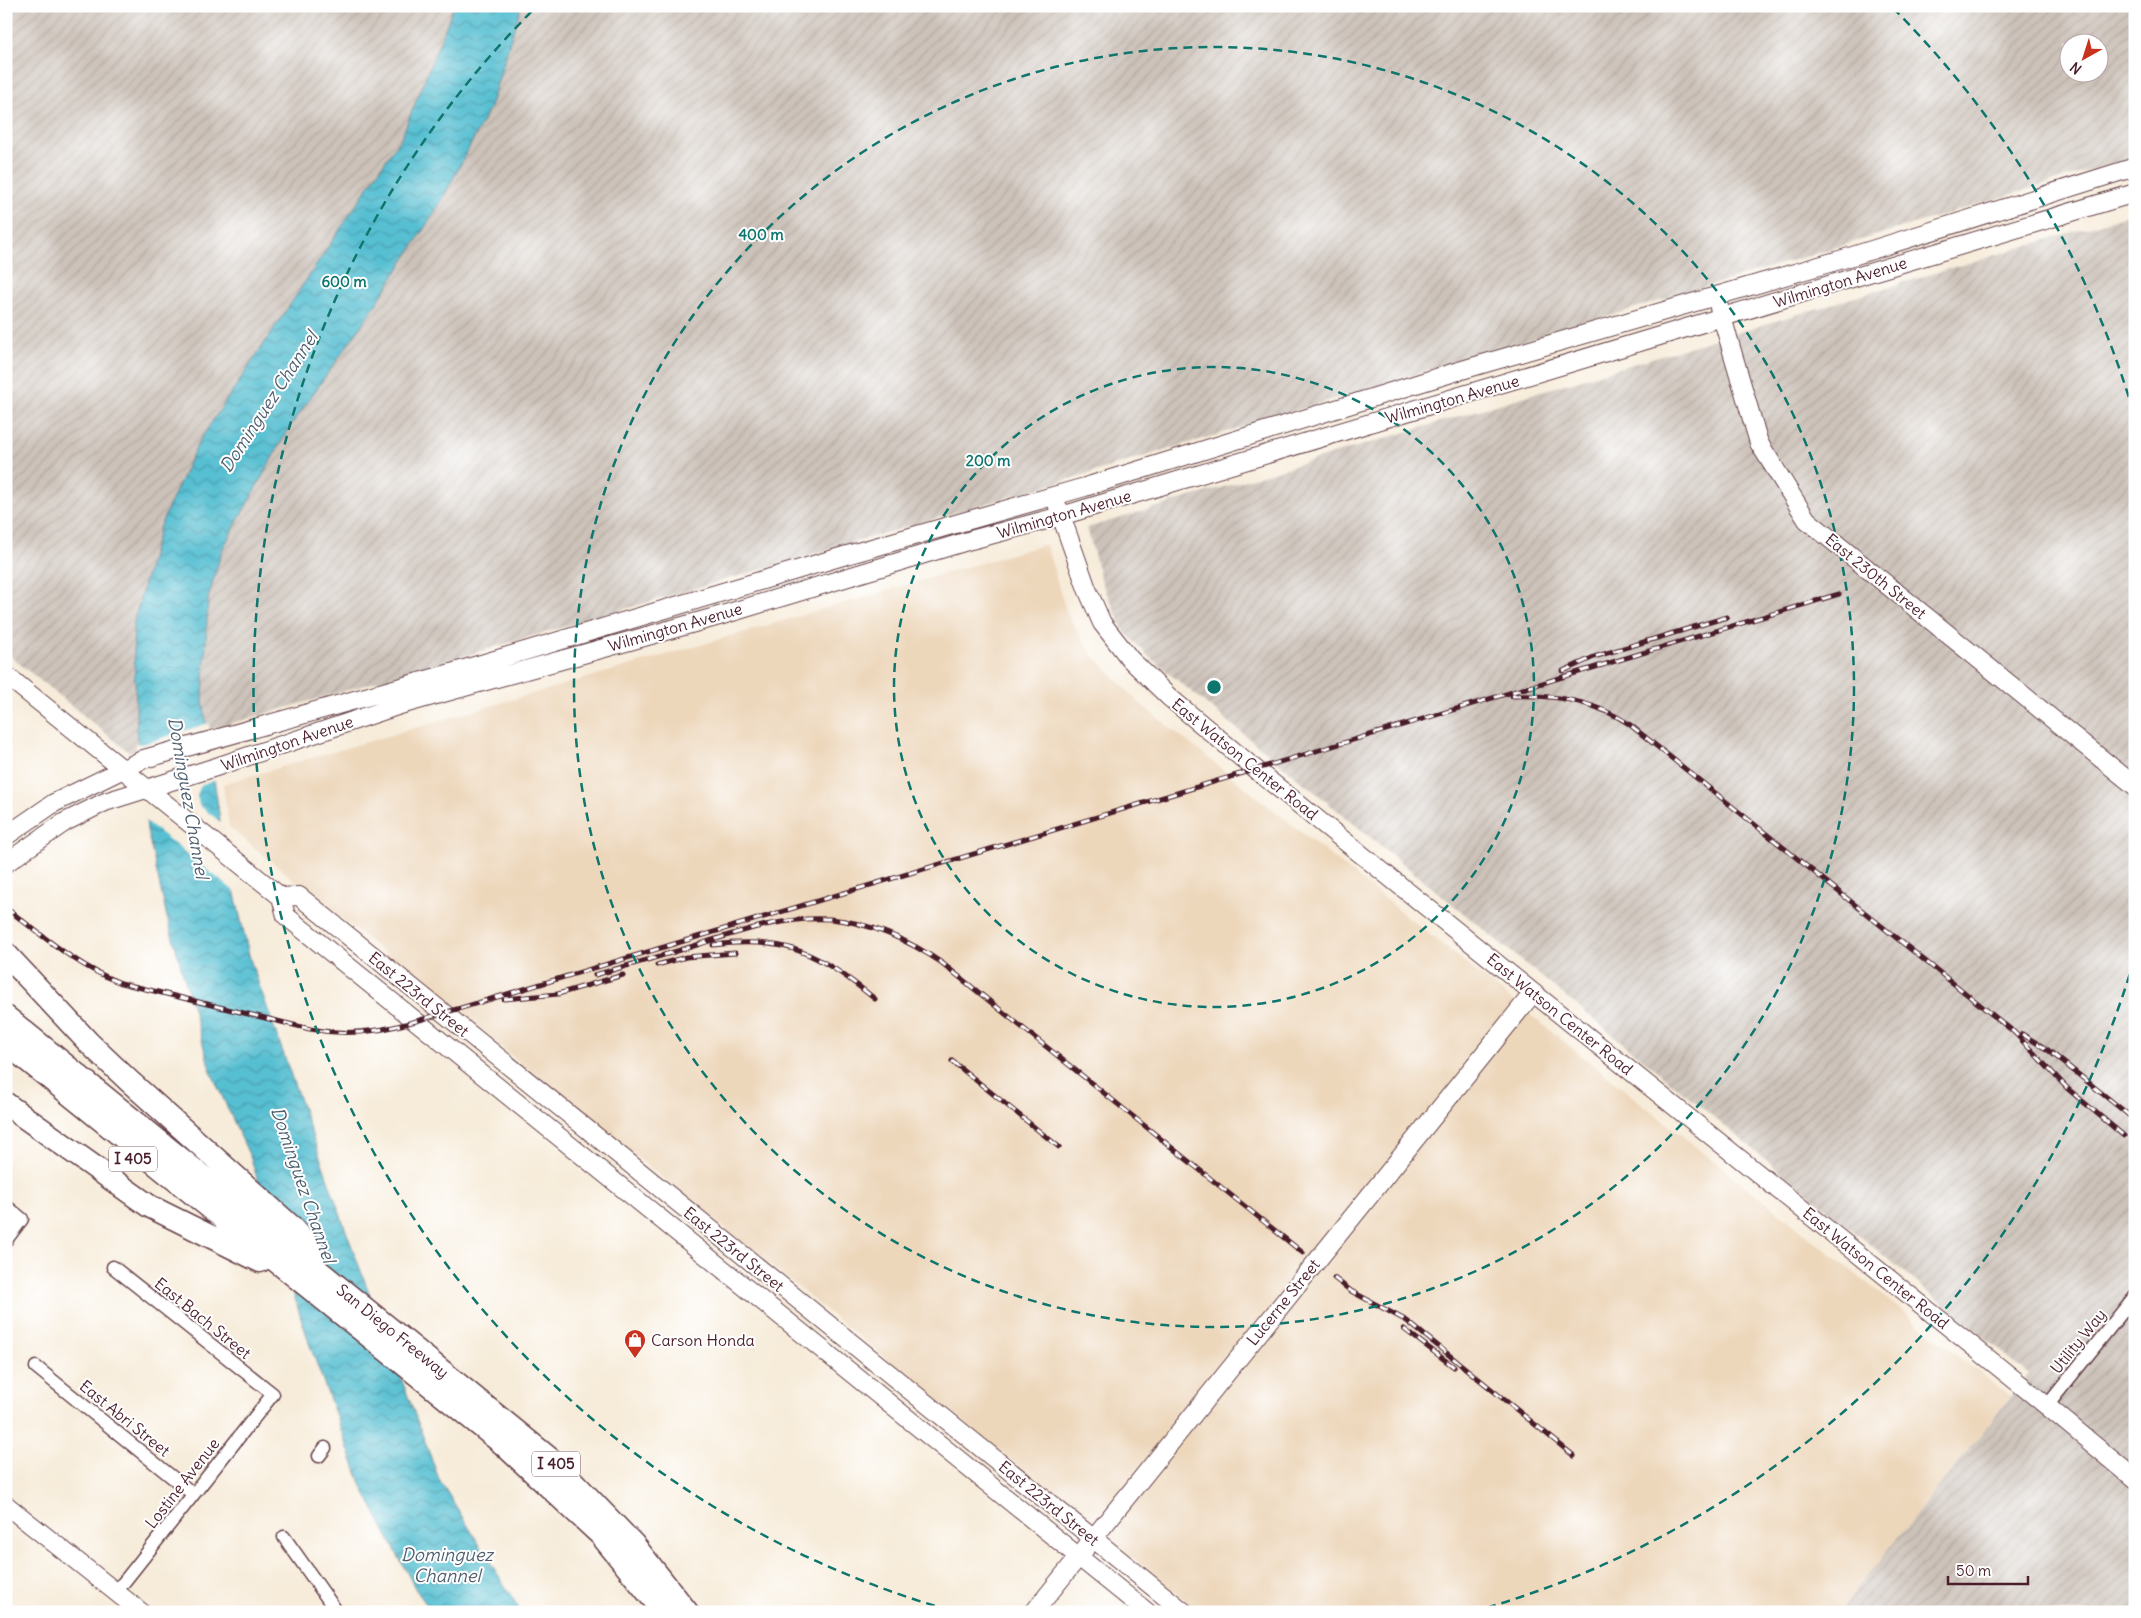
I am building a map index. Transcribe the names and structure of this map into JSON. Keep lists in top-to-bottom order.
{
  "streets": {
    "highway": ["I 405", "San Diego Freeway"],
    "main road": [
      "Wilmington Avenue",
      "East 230th Street",
      "East Watson Center Road",
      "East 223rd Street",
      "Lucerne Street"
    ],
    "street": [
      "East Bach Street",
      "Utility Way",
      "East Abri Street",
      "Lostine Avenue"
    ]
  },
  "crossings": [
    ["Wilmington Avenue", "East 230th Street"],
    ["Wilmington Avenue", "East Watson Center Road"],
    ["Wilmington Avenue", "East 223rd Street"],
    ["East Watson Center Road", "Lucerne Street"],
    ["East Watson Center Road", "Utility Way"],
    ["East 223rd Street", "Lucerne Street"],
    ["East Bach Street", "Lostine Avenue"],
    ["East Abri Street", "Lostine Avenue"]
  ],
  "water": ["Dominguez Channel"],
  "places": {
    "shop": ["Carson Honda"]
  },
  "scale_bar": "50 m",
  "north": "bottom left",
  "rings": ["400 m", "600 m", "200 m"]
}
